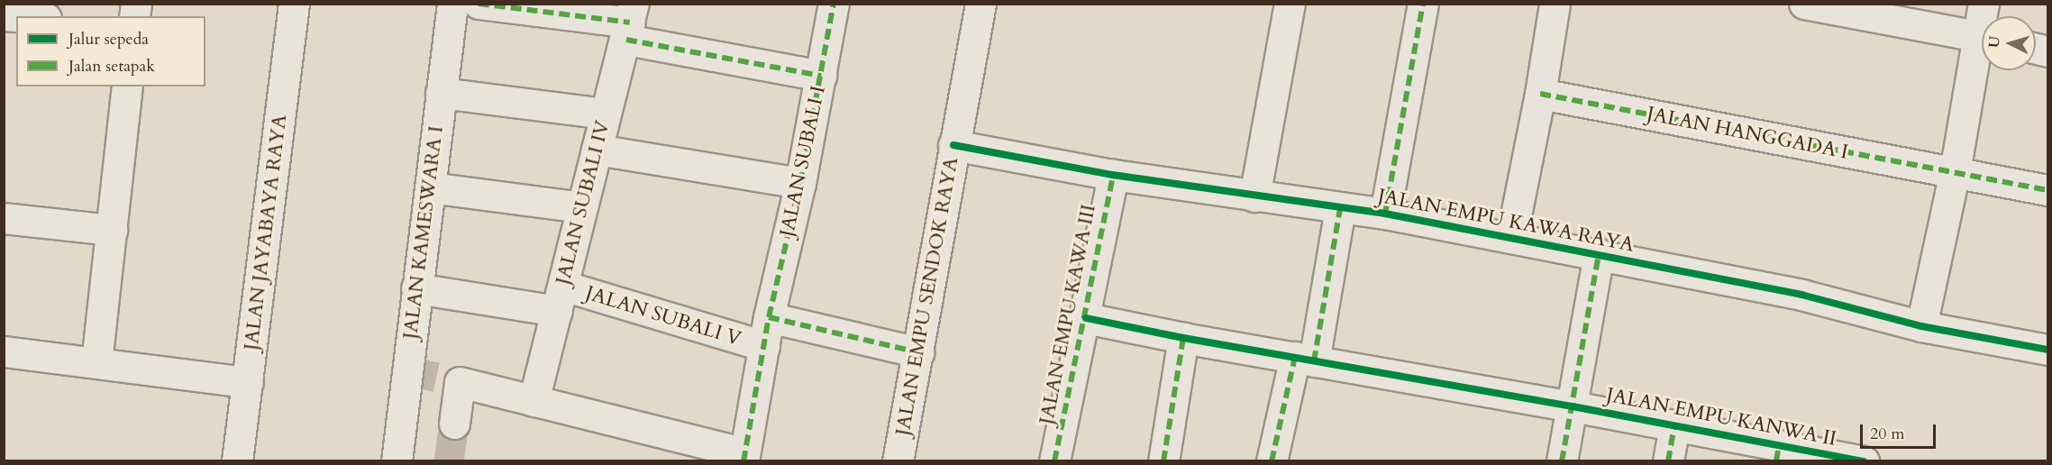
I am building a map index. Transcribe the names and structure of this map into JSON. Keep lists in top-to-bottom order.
{
  "streets": {
    "street": [
      "JALAN HANGGADA I",
      "JALAN SUBALI I",
      "JALAN SUBALI IV",
      "JALAN EMPU KAWA RAYA",
      "JALAN JAYABAYA RAYA",
      "JALAN KAMESWARA I",
      "JALAN EMPU SENDOK RAYA",
      "JALAN EMPU KAWA III",
      "JALAN SUBALI V",
      "JALAN EMPU KANWA II"
    ]
  },
  "crossings": [
    ["JALAN SUBALI I", "JALAN SUBALI V"],
    ["JALAN SUBALI IV", "JALAN SUBALI V"],
    ["JALAN EMPU KAWA RAYA", "JALAN EMPU SENDOK RAYA"],
    ["JALAN EMPU KAWA RAYA", "JALAN EMPU KAWA III"],
    ["JALAN KAMESWARA I", "JALAN SUBALI V"],
    ["JALAN EMPU KAWA III", "JALAN EMPU KANWA II"]
  ],
  "legend": ["Jalur sepeda", "Jalan setapak"],
  "scale_bar": "20 m",
  "north": "left"
}
